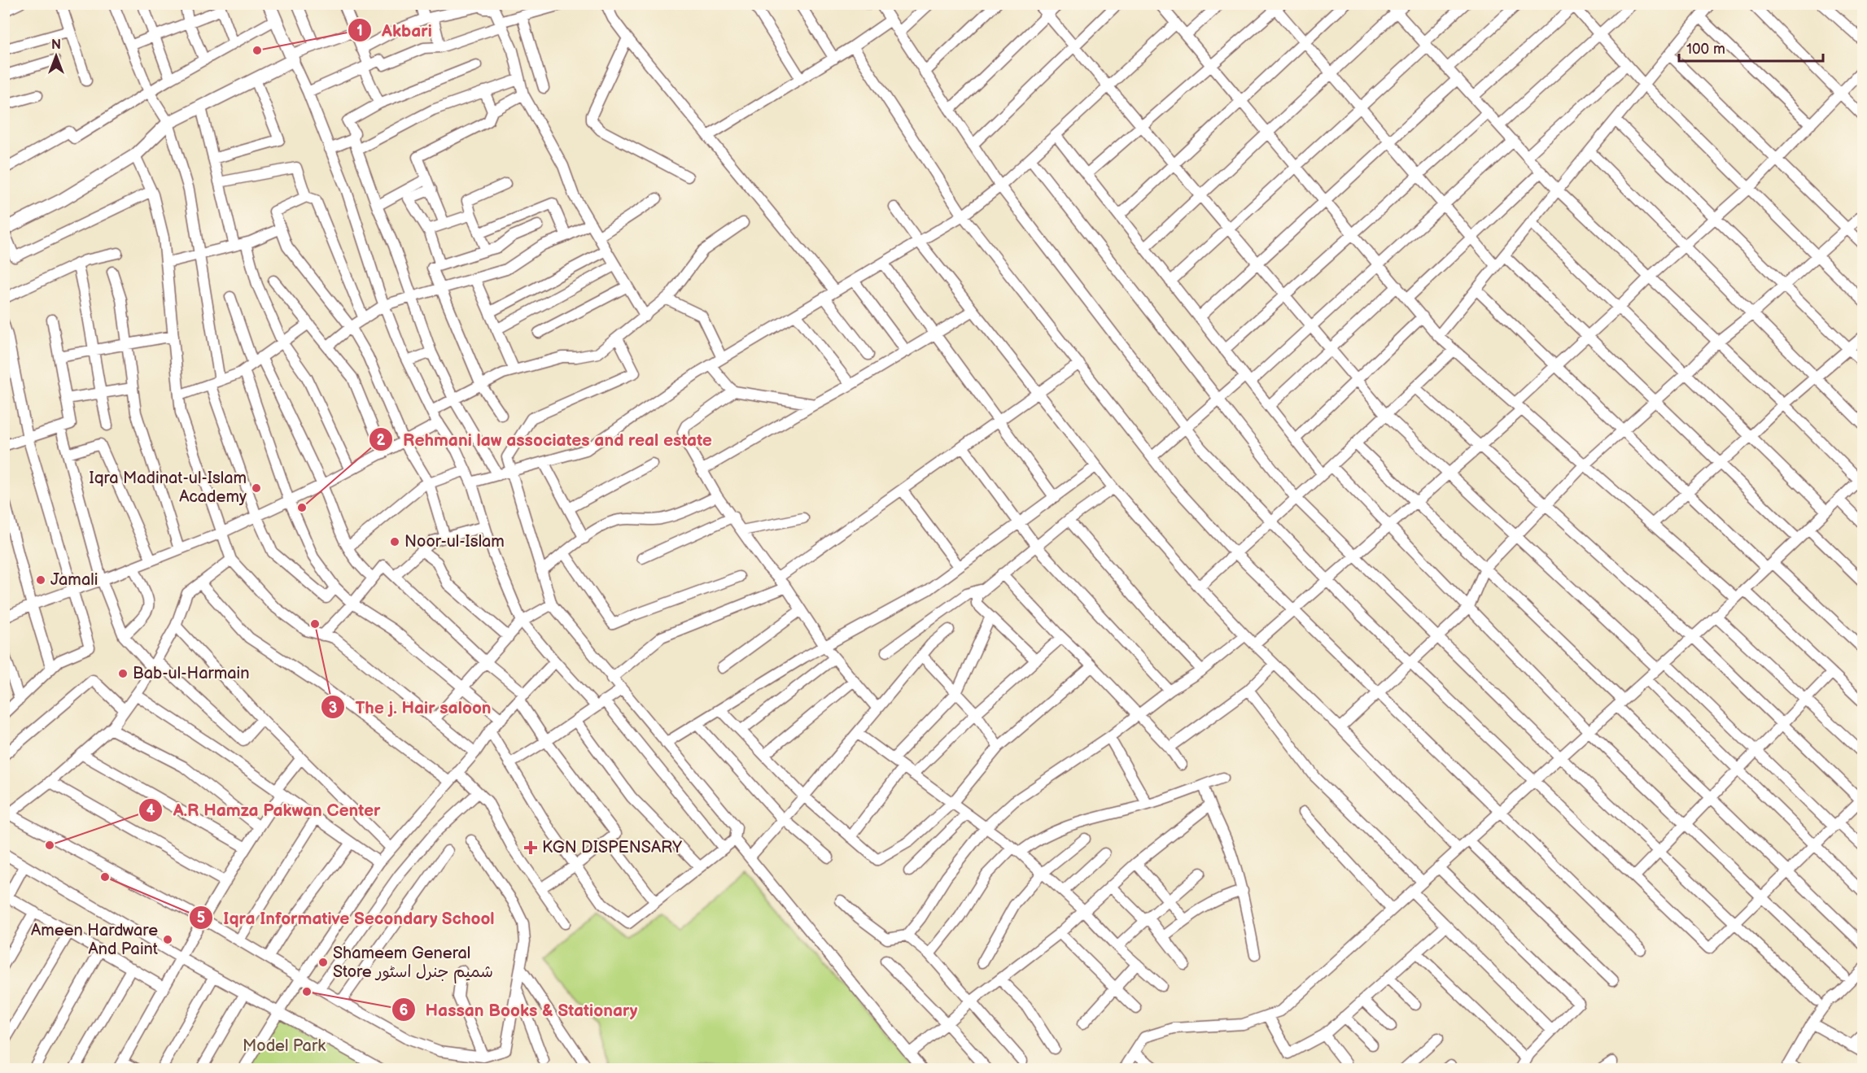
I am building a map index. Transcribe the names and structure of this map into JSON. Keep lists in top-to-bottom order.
{
  "parks": ["Model Park"],
  "places": {
    "other": [
      "Akbari",
      "Iqra Madinat-ul-Islam Academy",
      "Rehmani law associates and real estate",
      "Noor-ul-Islam",
      "Jamali",
      "The j. Hair saloon",
      "Bab-ul-Harmain",
      "A.R Hamza Pakwan Center",
      "Iqra Informative Secondary School",
      "Ameen Hardware And Paint",
      "Shameem General Store شمیم جنرل اسٹور",
      "Hassan Books & Stationary"
    ],
    "health": ["KGN DISPENSARY"]
  },
  "scale_bar": "100 m",
  "north": "top"
}
